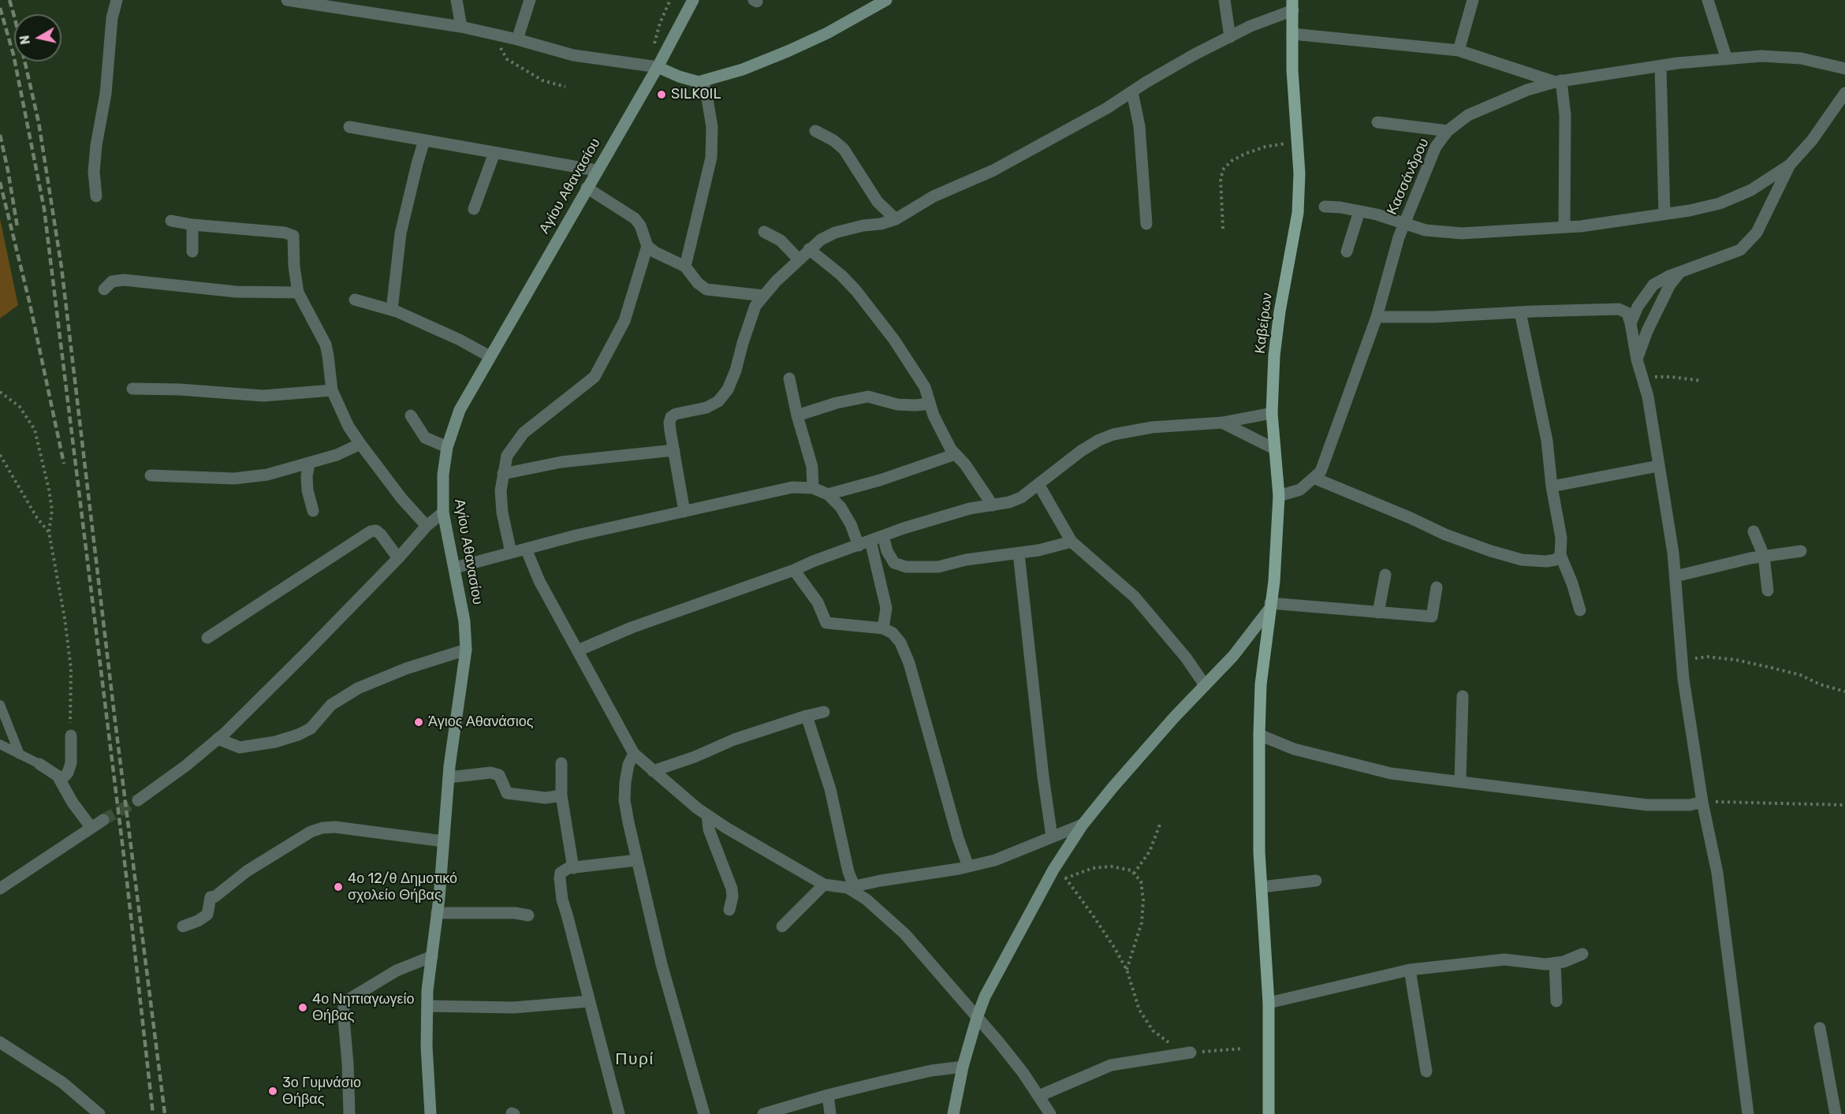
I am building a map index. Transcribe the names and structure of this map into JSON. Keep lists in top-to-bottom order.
{
  "streets": {
    "main road": ["Αγίου Αθανασίου", "Καβείρων"],
    "street": ["Κασσάνδρου"]
  },
  "crossings": [
    ["Κασσάνδρου", "Καβείρων"]
  ],
  "districts": ["Πυρί"],
  "places": [
    "SILKOIL",
    "Άγιος Αθανάσιος",
    "4ο 12/θ Δημοτικό σχολείο Θήβας",
    "4ο Νηπιαγωγείο Θήβας",
    "3ο Γυμνάσιο Θήβας"
  ],
  "north": "left"
}
